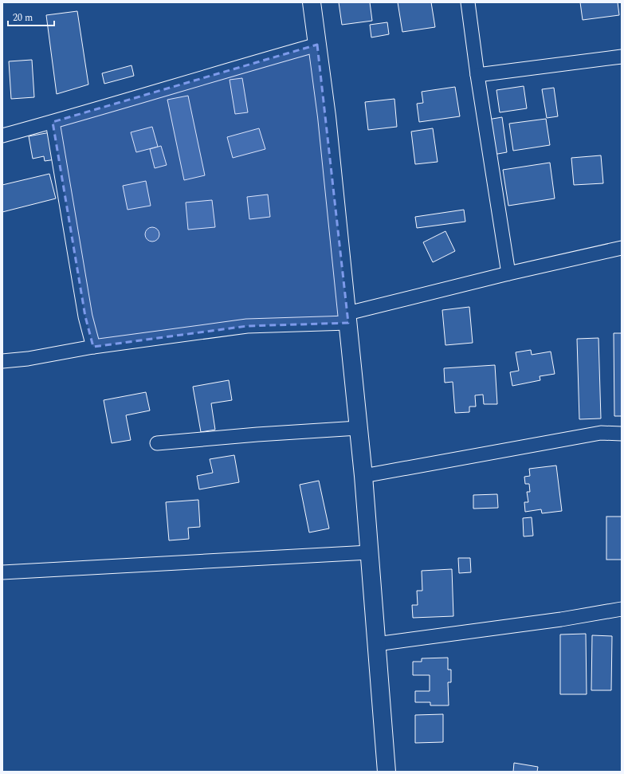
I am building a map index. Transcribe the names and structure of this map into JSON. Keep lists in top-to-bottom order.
{
  "scale_bar": "20 m"
}
